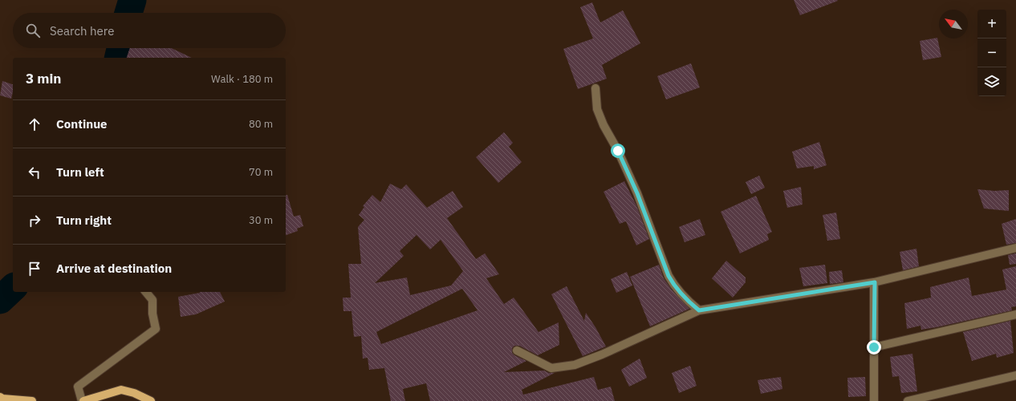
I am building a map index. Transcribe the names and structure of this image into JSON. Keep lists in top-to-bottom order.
{
  "north": "top left",
  "page": {
    "map_buttons": ["+", "−"],
    "search": "Search here",
    "heading": ["3 min", "Walk · 180 m"],
    "list": [
      ["Continue", "80 m"],
      ["Turn left", "70 m"],
      ["Turn right", "30 m"],
      "Arrive at destination"
    ]
  }
}
